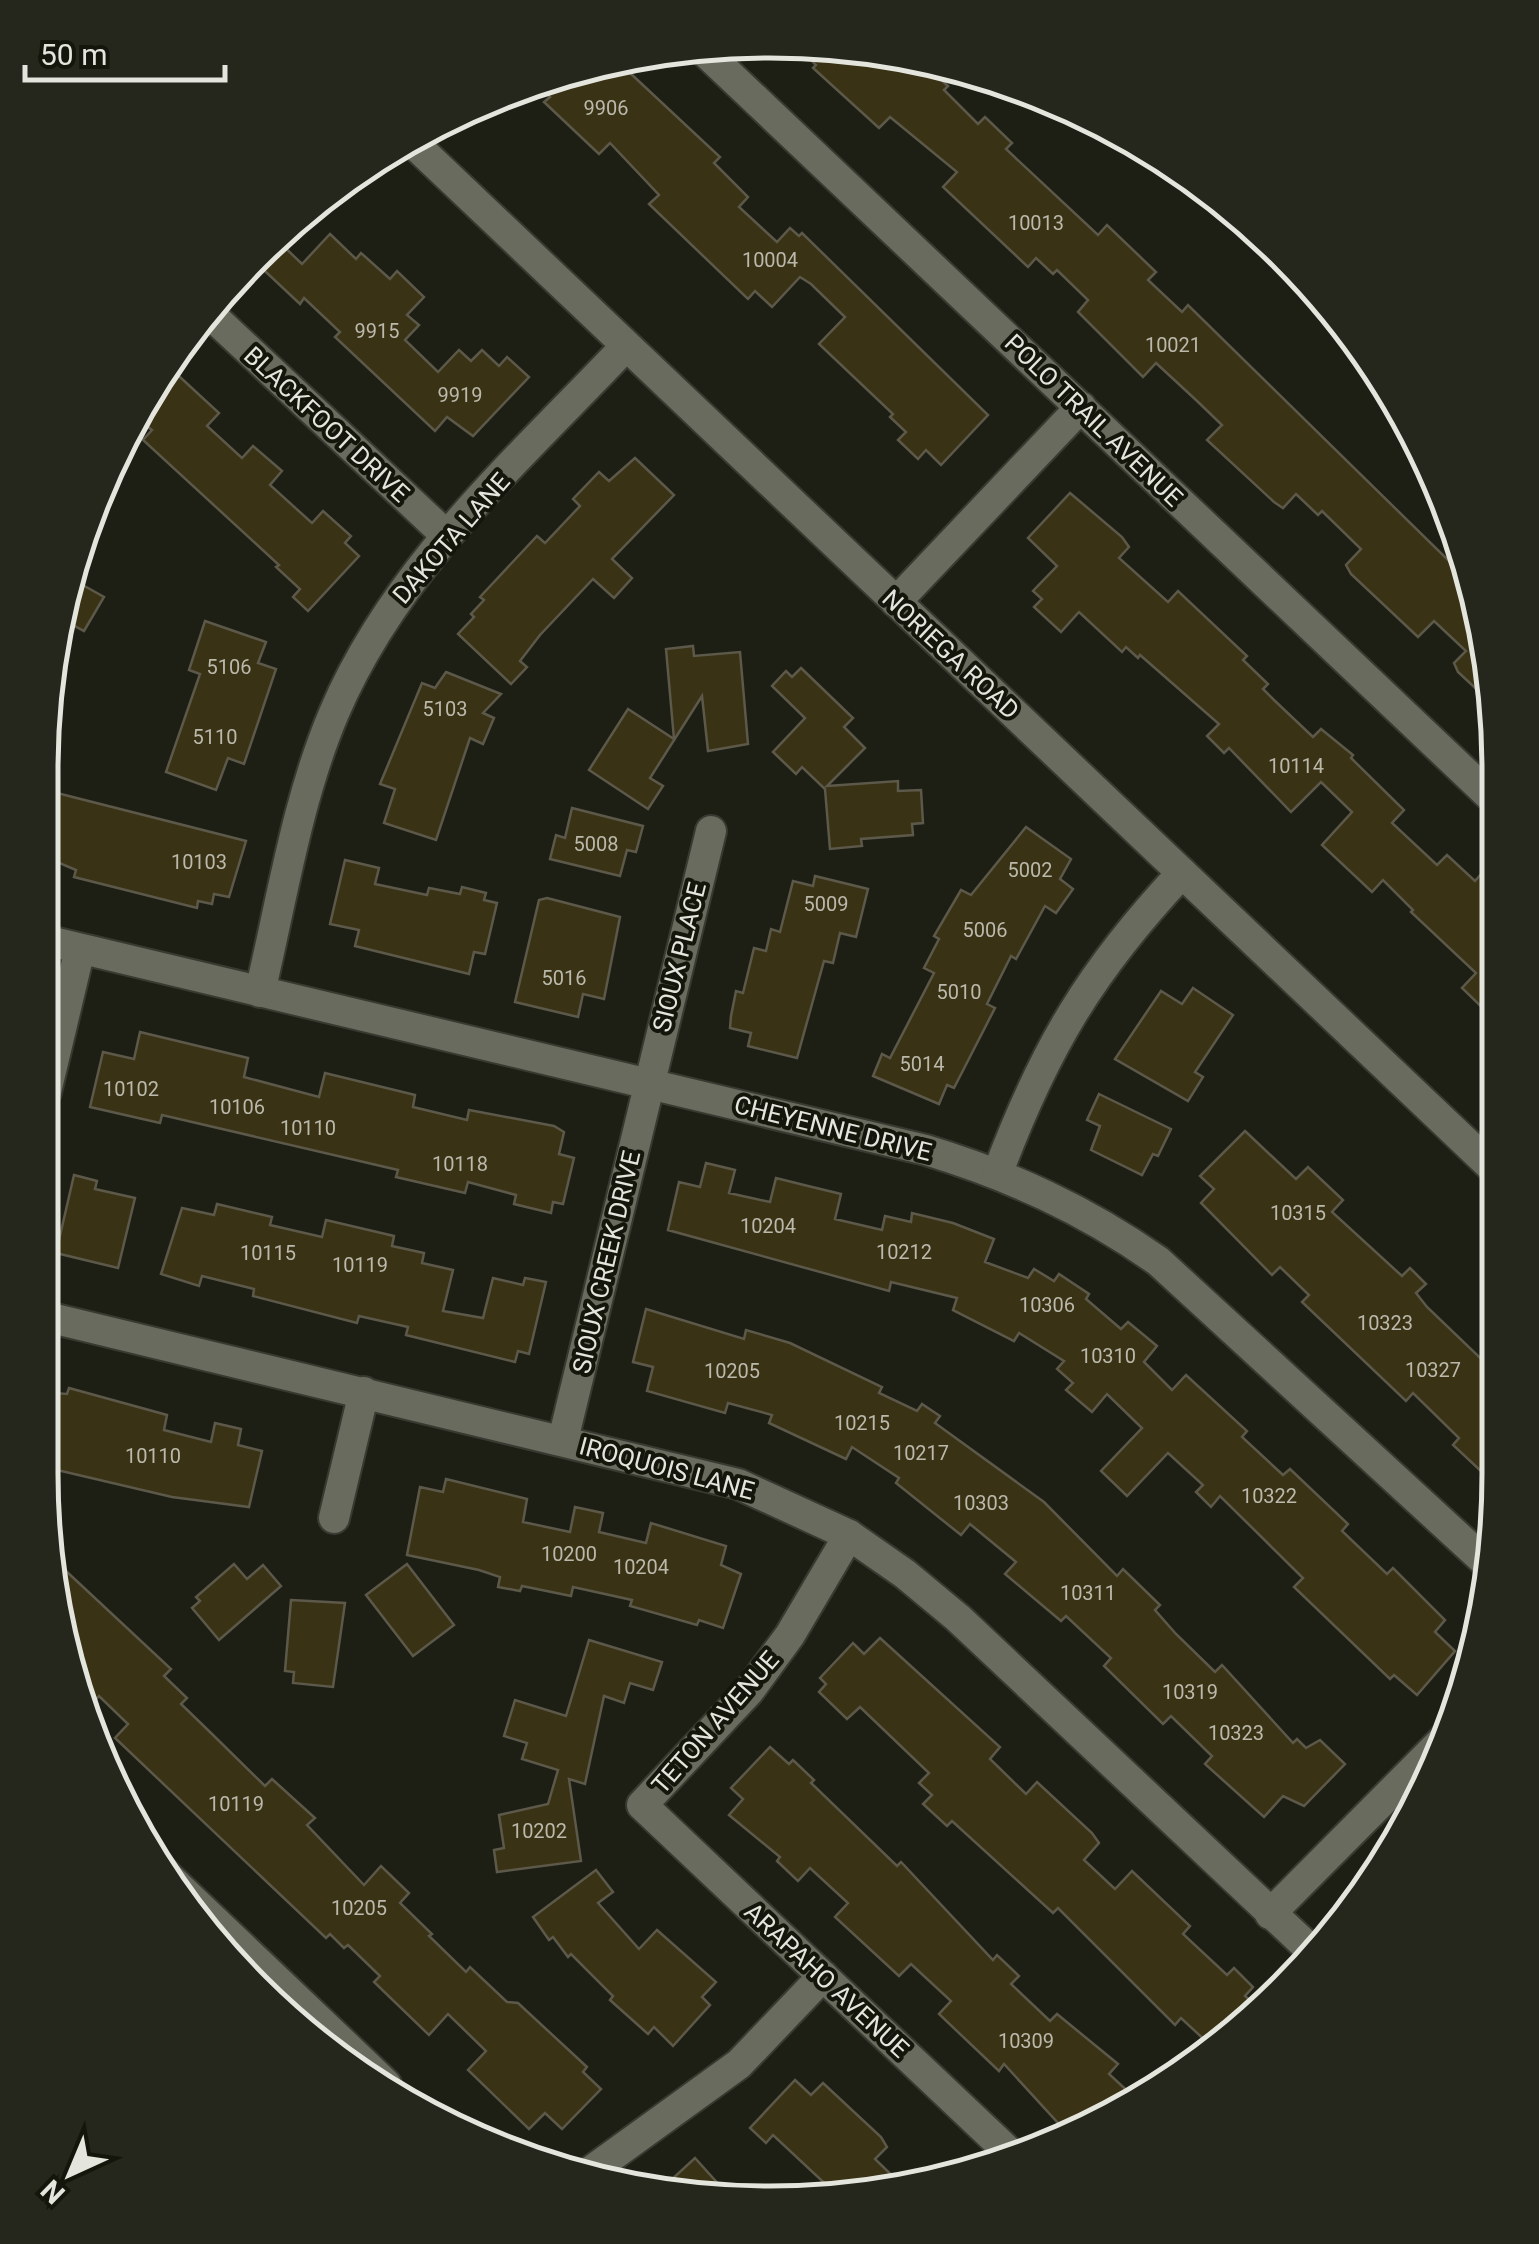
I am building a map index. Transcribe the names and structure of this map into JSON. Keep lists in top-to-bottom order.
{
  "streets": {
    "street": [
      "POLO TRAIL AVENUE",
      "BLACKFOOT DRIVE",
      "DAKOTA LANE",
      "NORIEGA ROAD",
      "SIOUX PLACE",
      "CHEYENNE DRIVE",
      "SIOUX CREEK DRIVE",
      "IROQUOIS LANE",
      "TETON AVENUE",
      "ARAPAHO AVENUE"
    ]
  },
  "crossings": [
    ["BLACKFOOT DRIVE", "DAKOTA LANE"],
    ["DAKOTA LANE", "NORIEGA ROAD"],
    ["DAKOTA LANE", "CHEYENNE DRIVE"],
    ["SIOUX PLACE", "CHEYENNE DRIVE"],
    ["SIOUX PLACE", "SIOUX CREEK DRIVE"],
    ["CHEYENNE DRIVE", "SIOUX CREEK DRIVE"],
    ["SIOUX CREEK DRIVE", "IROQUOIS LANE"],
    ["IROQUOIS LANE", "TETON AVENUE"],
    ["TETON AVENUE", "ARAPAHO AVENUE"]
  ],
  "house_numbers": [
    "9906",
    "10013",
    "10004",
    "9915",
    "10021",
    "9919",
    "5106",
    "5103",
    "5110",
    "10114",
    "5008",
    "10103",
    "5002",
    "5009",
    "5006",
    "5016",
    "5010",
    "5014",
    "10102",
    "10106",
    "10110",
    "10118",
    "10315",
    "10204",
    "10212",
    "10115",
    "10119",
    "10306",
    "10323",
    "10310",
    "10327",
    "10205",
    "10215",
    "10217",
    "10110",
    "10322",
    "10303",
    "10200",
    "10204",
    "10311",
    "10319",
    "10323",
    "10119",
    "10202",
    "10205",
    "10309"
  ],
  "scale_bar": "50 m",
  "north": "bottom left"
}
